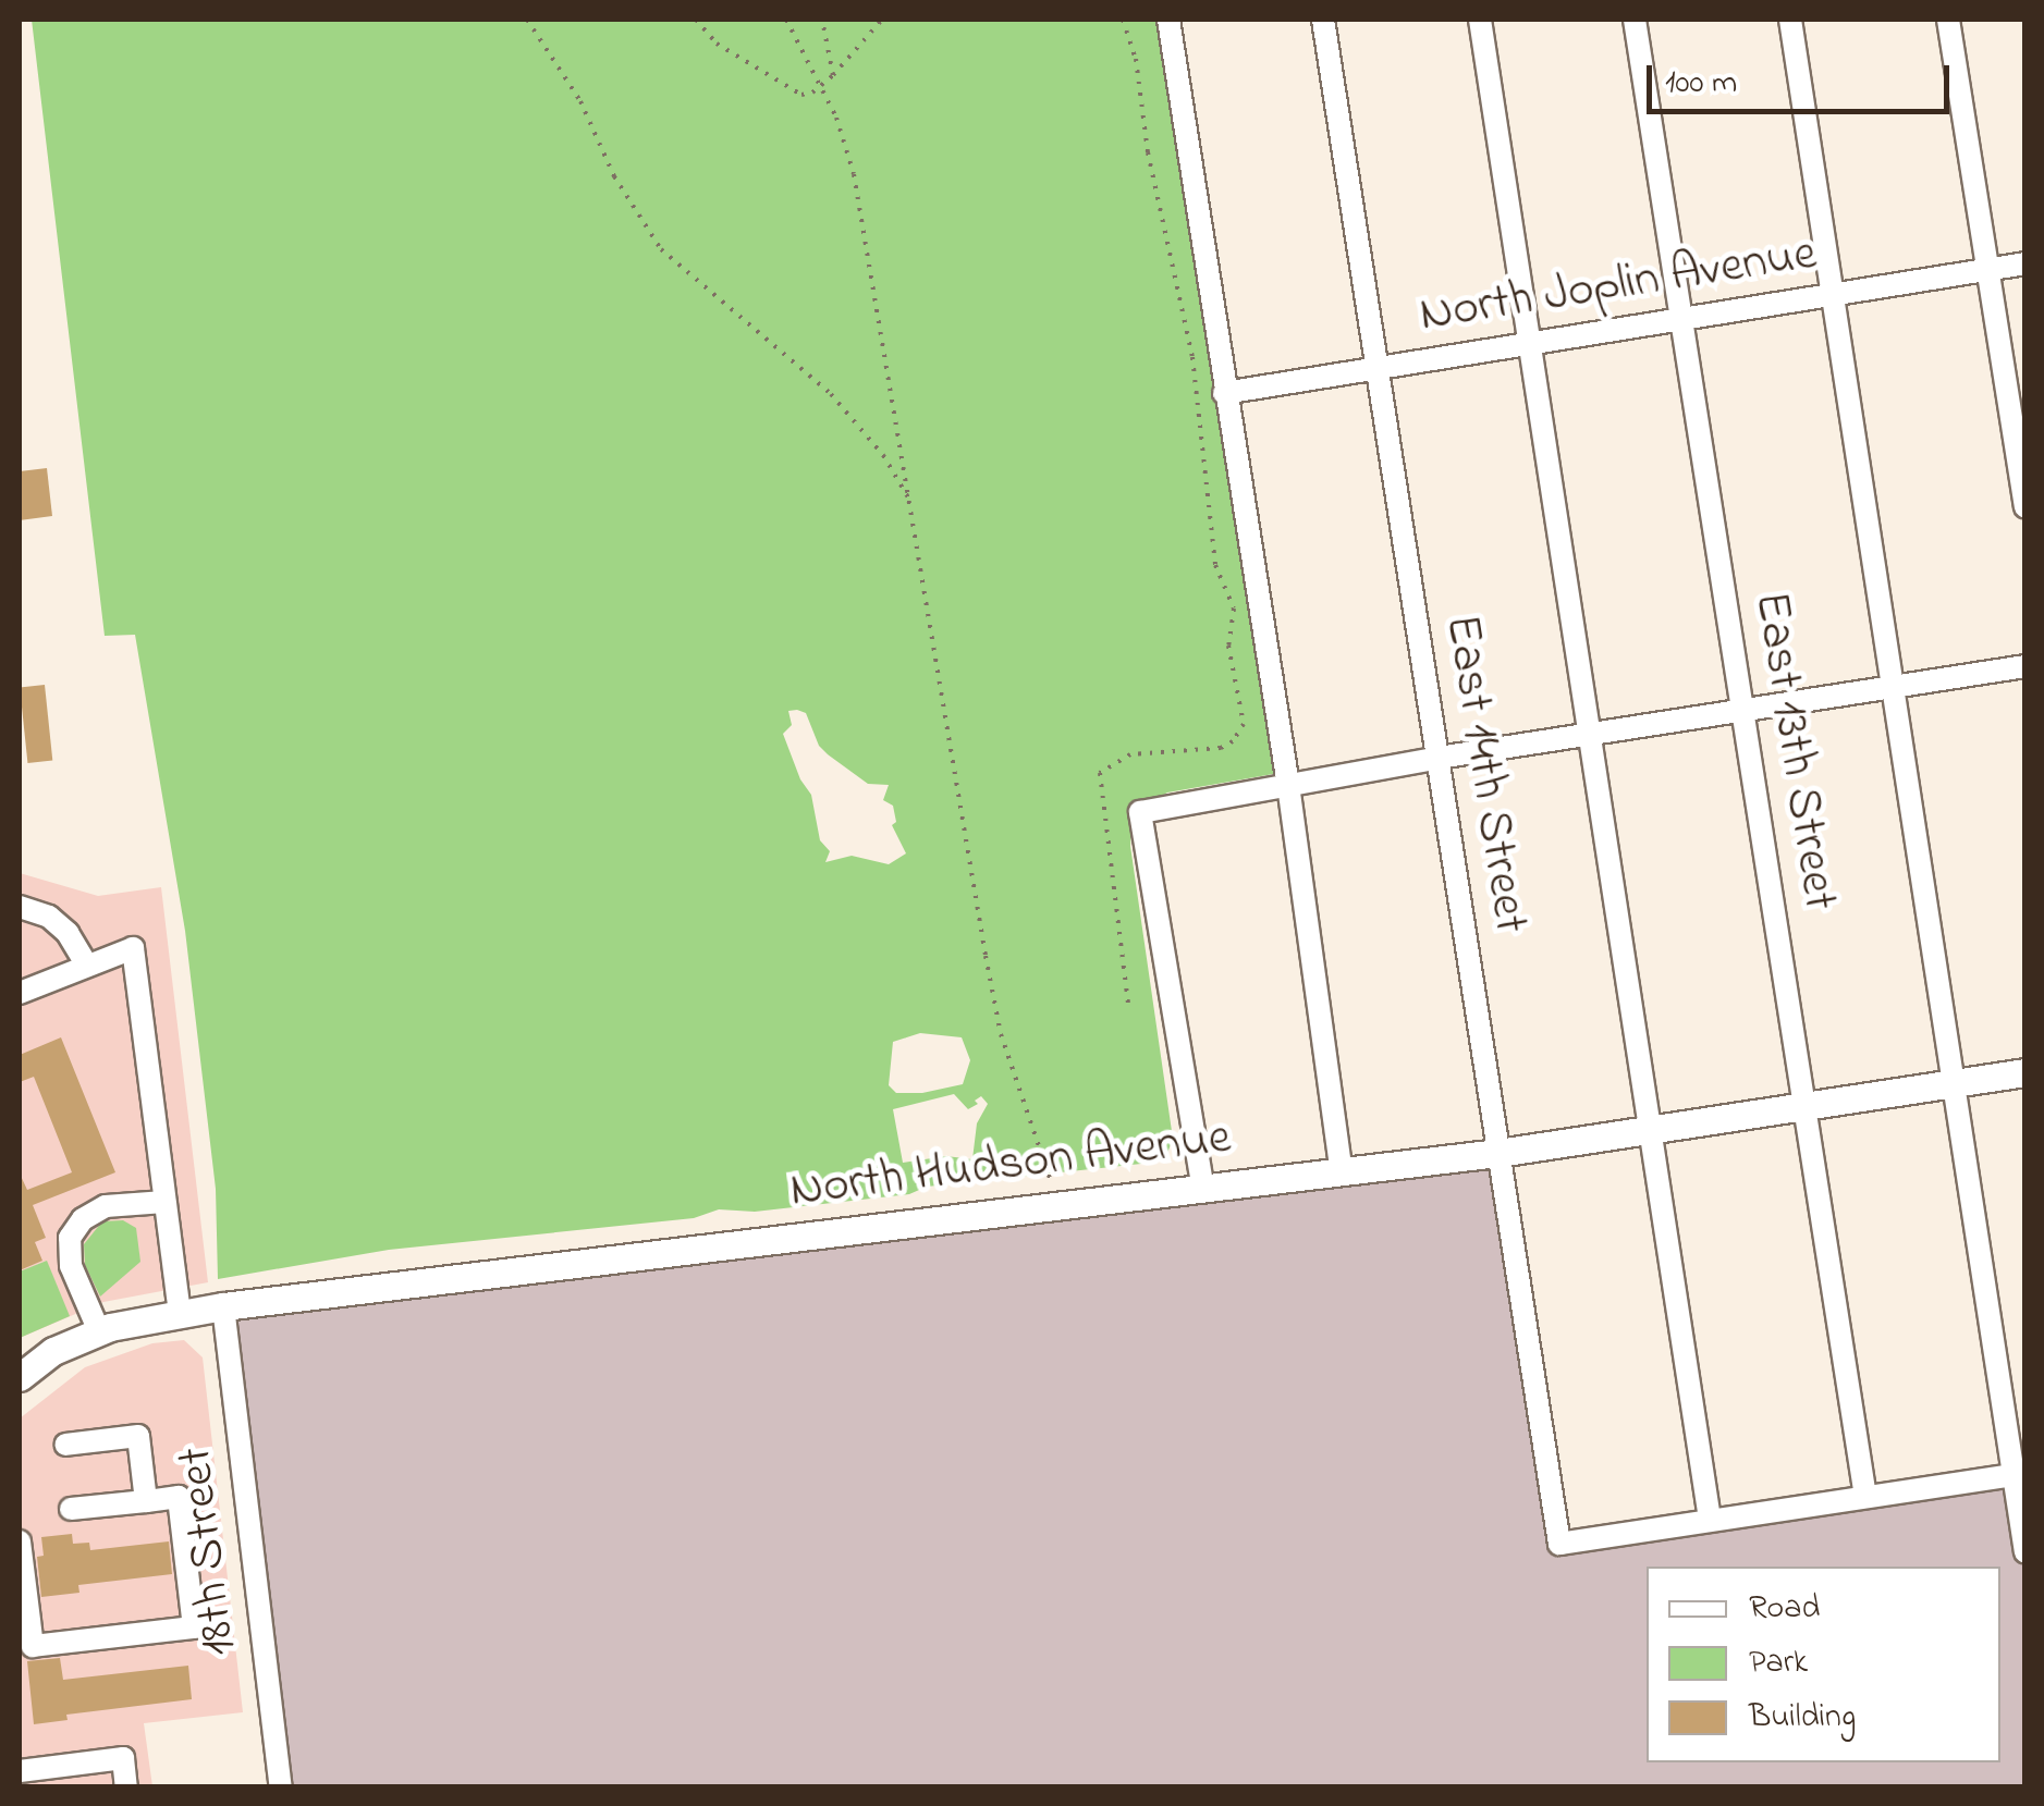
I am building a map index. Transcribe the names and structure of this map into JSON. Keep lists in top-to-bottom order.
{
  "streets": {
    "main road": ["North Hudson Avenue"],
    "street": [
      "North Joplin Avenue",
      "East 13th Street",
      "East 14th Street",
      "18th Street"
    ]
  },
  "crossings": [
    ["North Joplin Avenue", "East 13th Street"],
    ["North Joplin Avenue", "East 14th Street"],
    ["East 13th Street", "North Hudson Avenue"],
    ["East 14th Street", "North Hudson Avenue"],
    ["North Hudson Avenue", "18th Street"]
  ],
  "legend": ["Road", "Park", "Building"],
  "scale_bar": "100 m"
}
